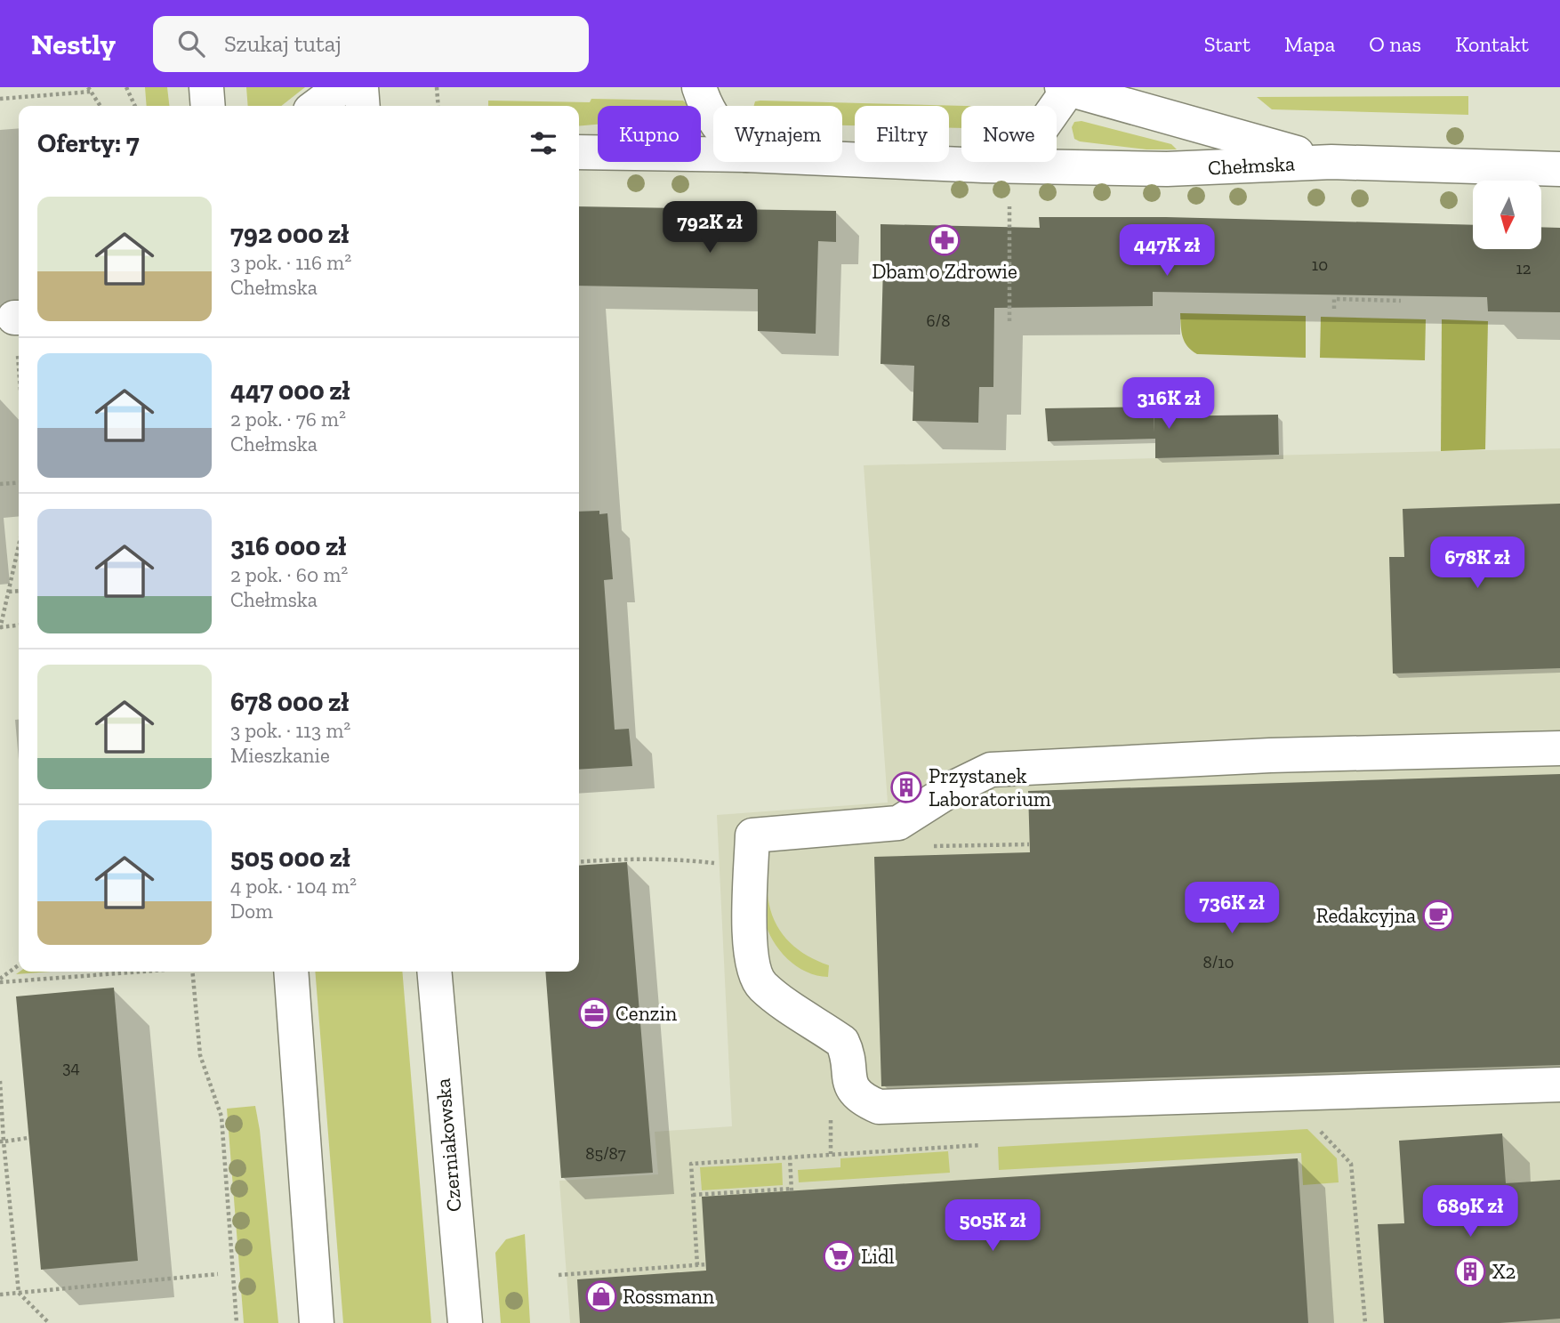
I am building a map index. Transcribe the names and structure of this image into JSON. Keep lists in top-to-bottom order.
{
  "streets": {
    "street": ["Chełmska", "Czerniakowska"]
  },
  "places": {
    "pharmacy": ["Dbam o Zdrowie"],
    "building": ["Przystanek Laboratorium", "X2"],
    "cafe": ["Redakcyjna"],
    "office": ["Cenzin"],
    "supermarket": ["Lidl"],
    "shop": ["Rossmann"]
  },
  "house_numbers": [
    "10",
    "12",
    "6/8",
    "8/10",
    "34",
    "85/87"
  ],
  "north": "bottom",
  "page": {
    "header": "Nestly",
    "search": "Szukaj tutaj",
    "nav": [
      "Start",
      "Mapa",
      "O nas",
      "Kontakt"
    ],
    "chip": [
      "Kupno",
      "Wynajem",
      "Filtry",
      "Nowe"
    ],
    "heading": "Oferty: 7",
    "list": [
      {
        "name": "792 000 zł",
        "note": "3 pok. · 116 m² · Chełmska"
      },
      {
        "name": "447 000 zł",
        "note": "2 pok. · 76 m² · Chełmska"
      },
      {
        "name": "316 000 zł",
        "note": "2 pok. · 60 m² · Chełmska"
      },
      {
        "name": "678 000 zł",
        "note": "3 pok. · 113 m² · Mieszkanie"
      },
      {
        "name": "505 000 zł",
        "note": "4 pok. · 104 m² · Dom"
      }
    ],
    "price": [
      "792K zł",
      "447K zł",
      "316K zł",
      "678K zł",
      "736K zł",
      "689K zł",
      "505K zł"
    ]
  }
}
